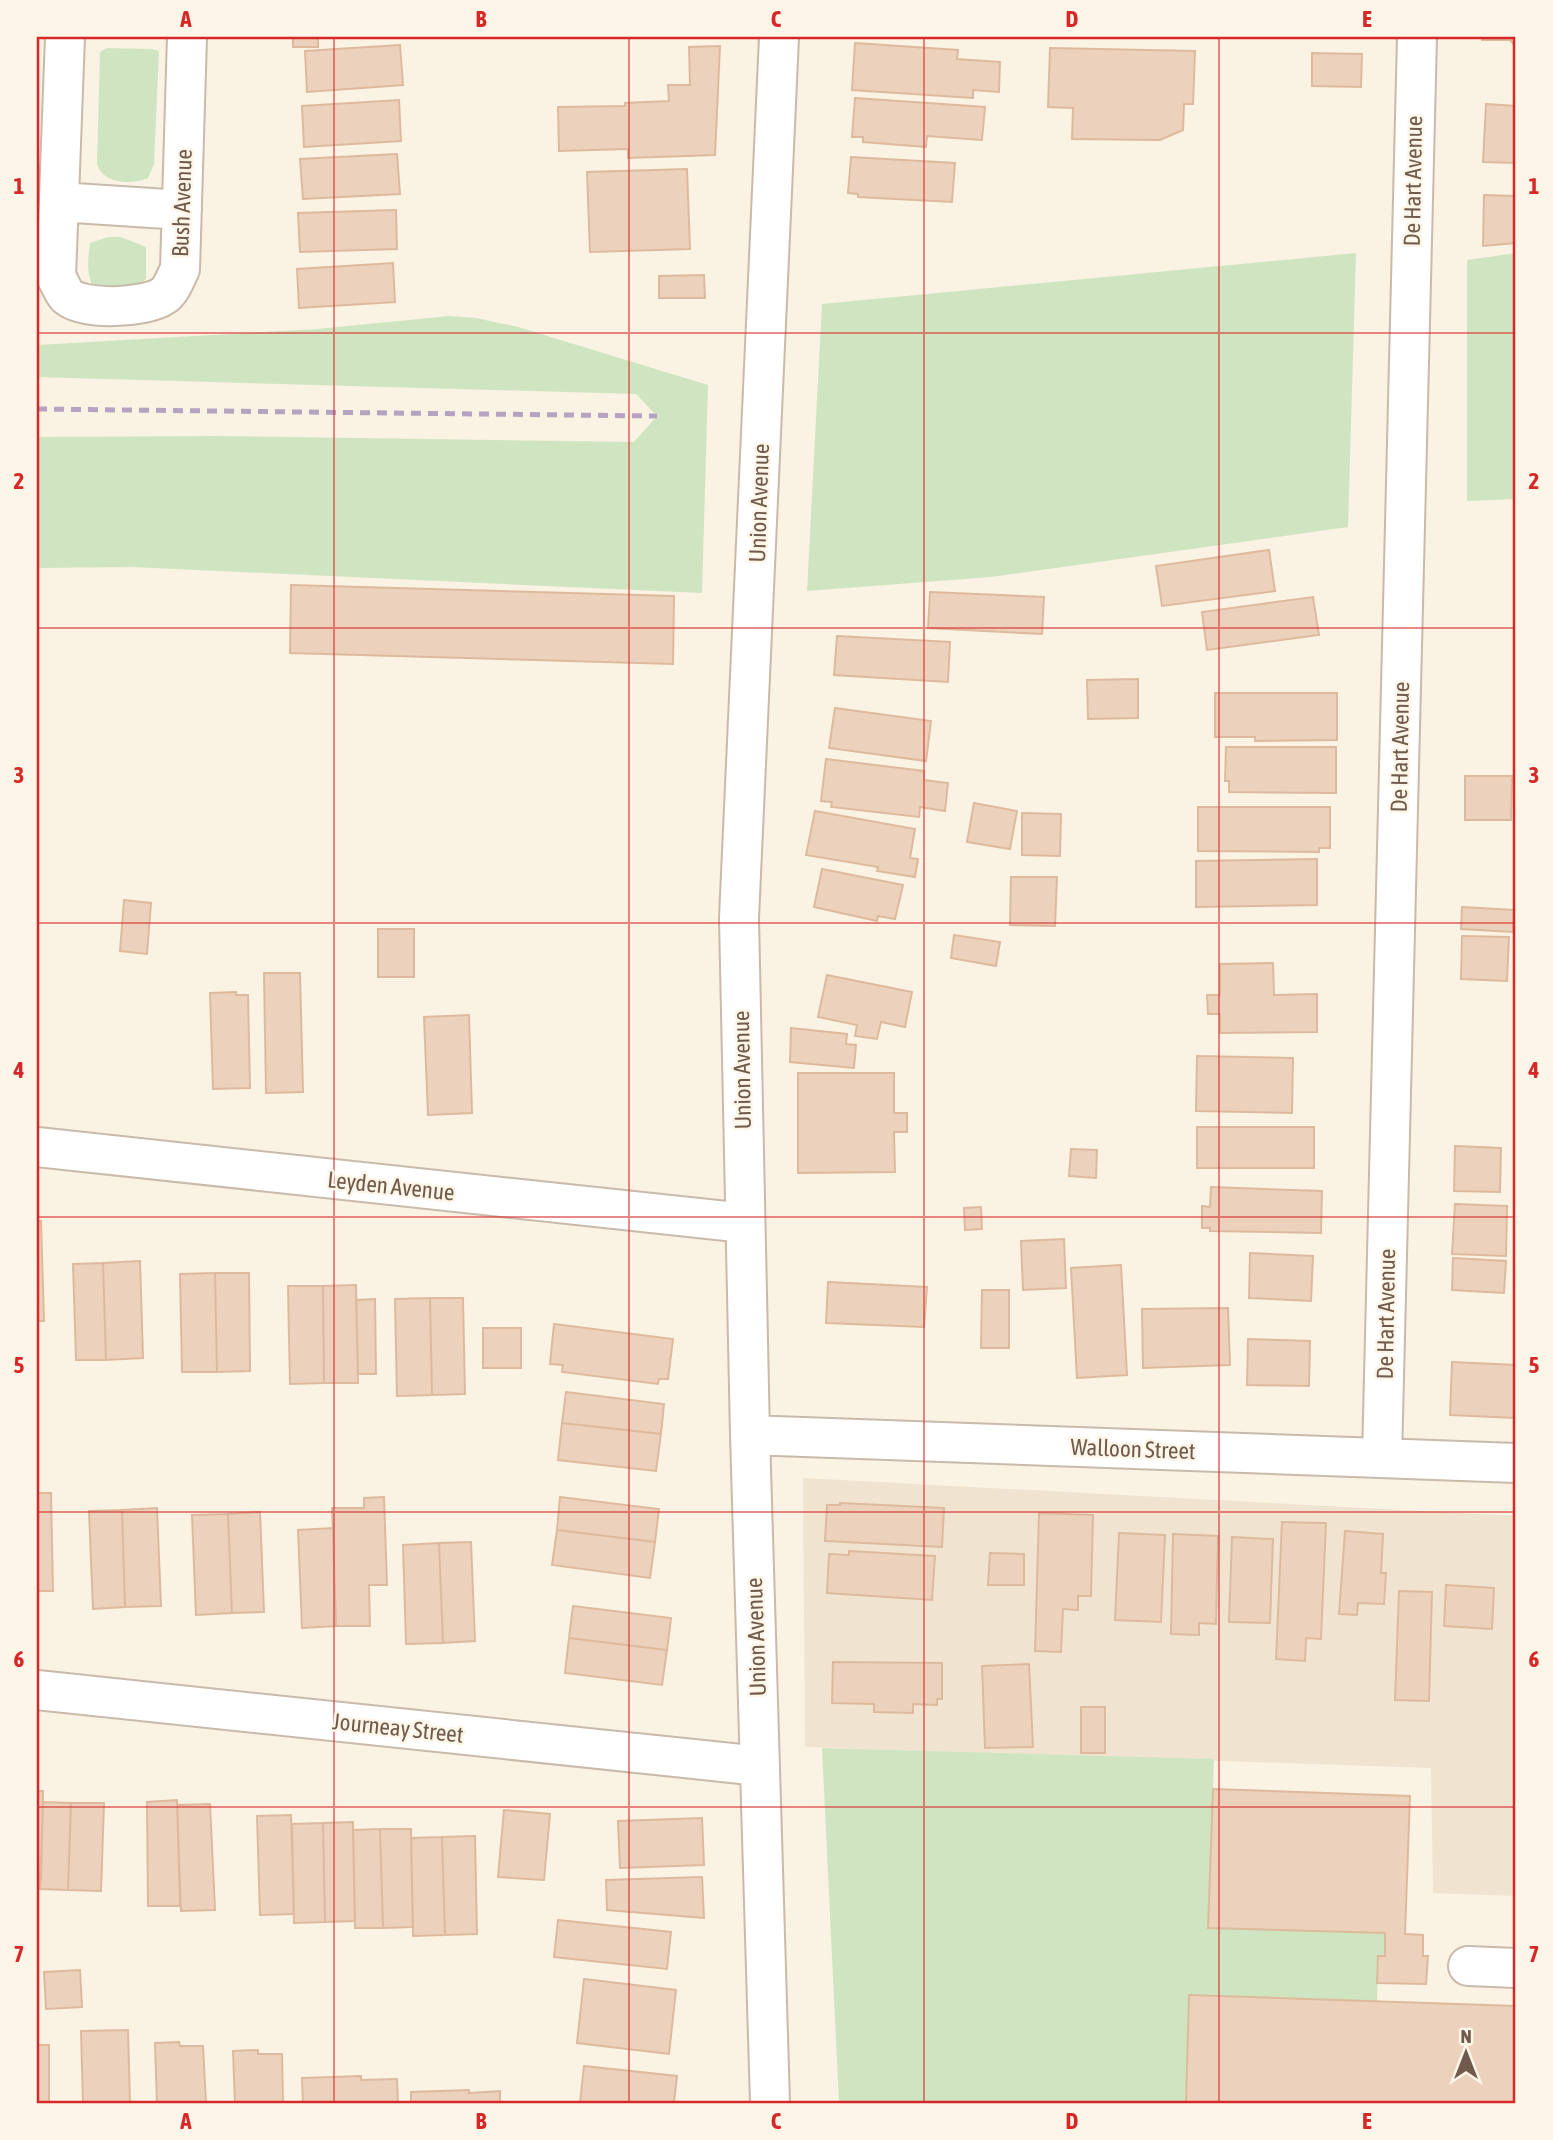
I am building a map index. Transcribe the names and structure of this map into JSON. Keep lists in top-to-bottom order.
{
  "streets": {
    "street": [
      "De Hart Avenue",
      "Bush Avenue",
      "Union Avenue",
      "Leyden Avenue",
      "Walloon Street",
      "Journeay Street"
    ]
  },
  "crossings": [
    ["De Hart Avenue", "Walloon Street"],
    ["Union Avenue", "Leyden Avenue"],
    ["Union Avenue", "Walloon Street"],
    ["Union Avenue", "Journeay Street"]
  ],
  "north": "top",
  "grid": {
    "columns": [
      "A",
      "B",
      "C",
      "D",
      "E"
    ],
    "rows": [
      "1",
      "2",
      "3",
      "4",
      "5",
      "6",
      "7"
    ]
  }
}
